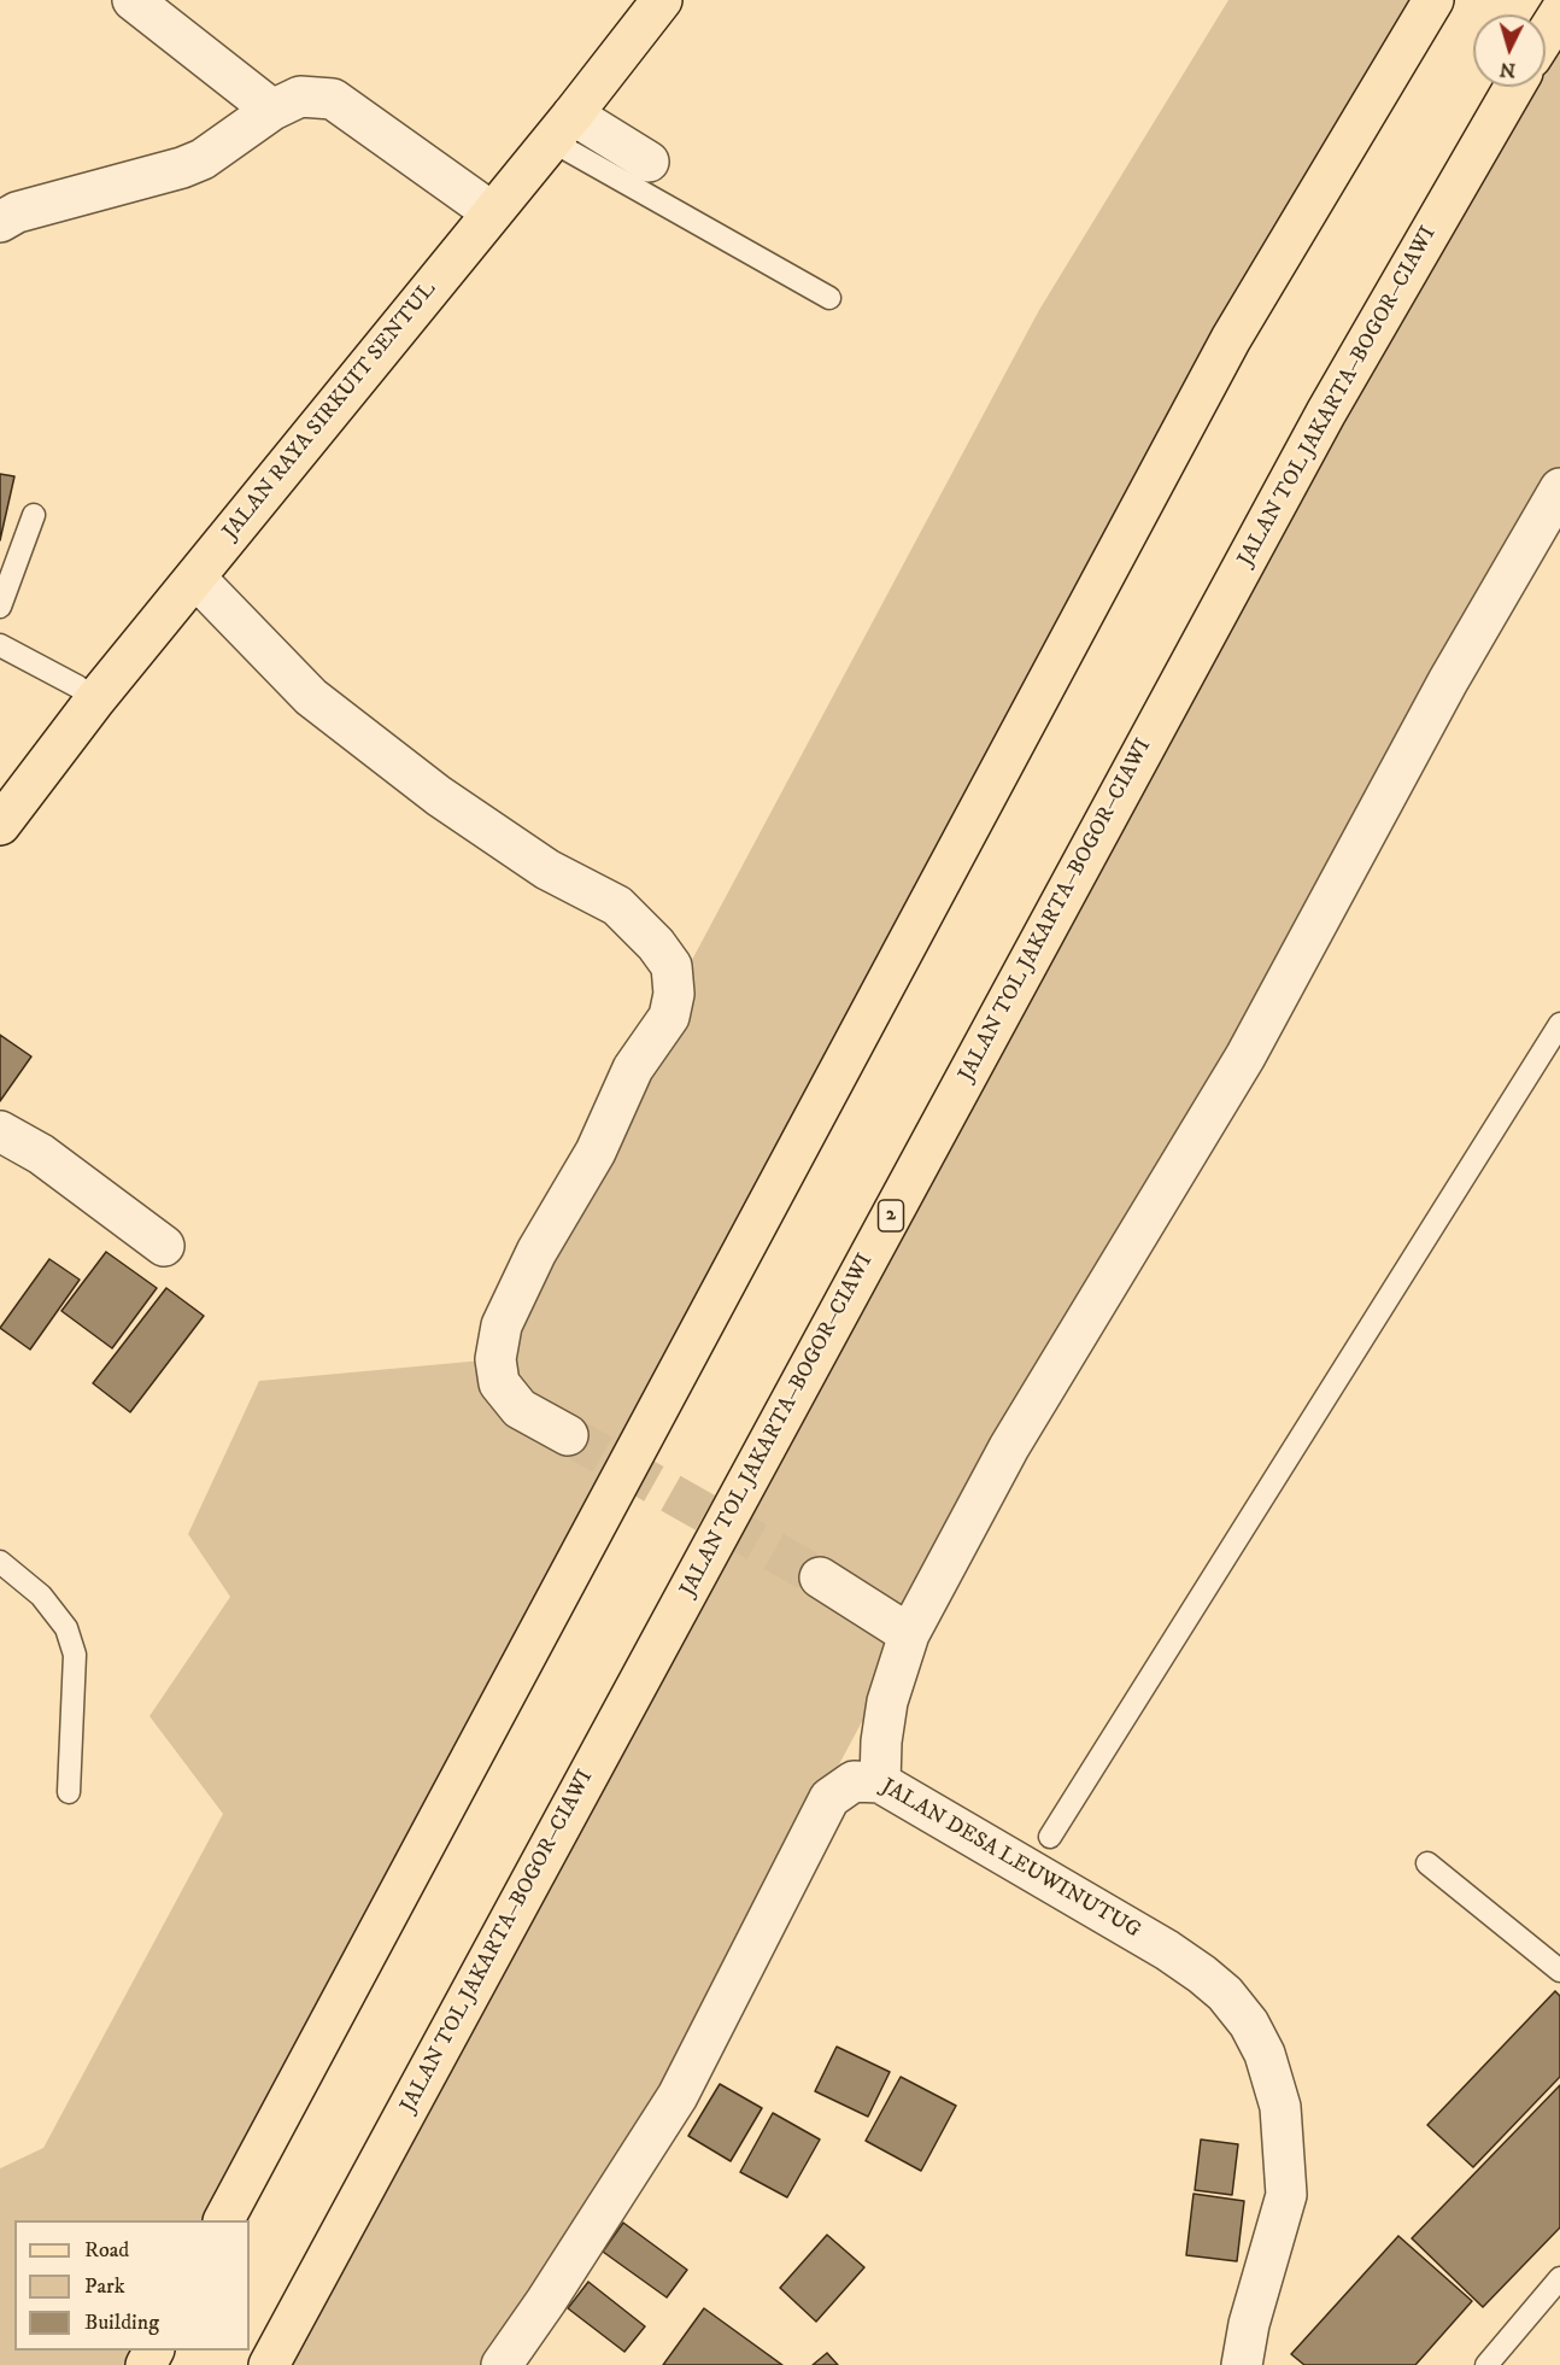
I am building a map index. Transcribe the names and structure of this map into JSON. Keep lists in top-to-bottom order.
{
  "streets": {
    "main road": ["JALAN TOL JAKARTA–BOGOR–CIAWI", "JALAN RAYA SIRKUIT SENTUL", "2"],
    "street": ["JALAN DESA LEUWINUTUG"]
  },
  "legend": ["Road", "Park", "Building"],
  "north": "bottom"
}
